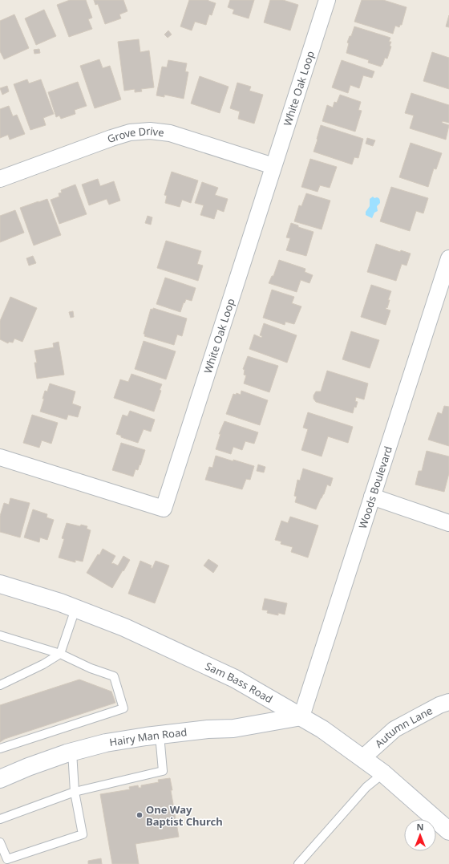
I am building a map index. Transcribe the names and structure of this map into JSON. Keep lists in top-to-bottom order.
{
  "streets": {
    "main road": ["Sam Bass Road", "Hairy Man Road"],
    "street": [
      "White Oak Loop",
      "Grove Drive",
      "Woods Boulevard",
      "Autumn Lane"
    ]
  },
  "crossings": [
    ["White Oak Loop", "Grove Drive"],
    ["Woods Boulevard", "Sam Bass Road"],
    ["Woods Boulevard", "Hairy Man Road"],
    ["Sam Bass Road", "Autumn Lane"],
    ["Sam Bass Road", "Hairy Man Road"]
  ],
  "places": ["One Way Baptist Church"],
  "north": "top"
}
